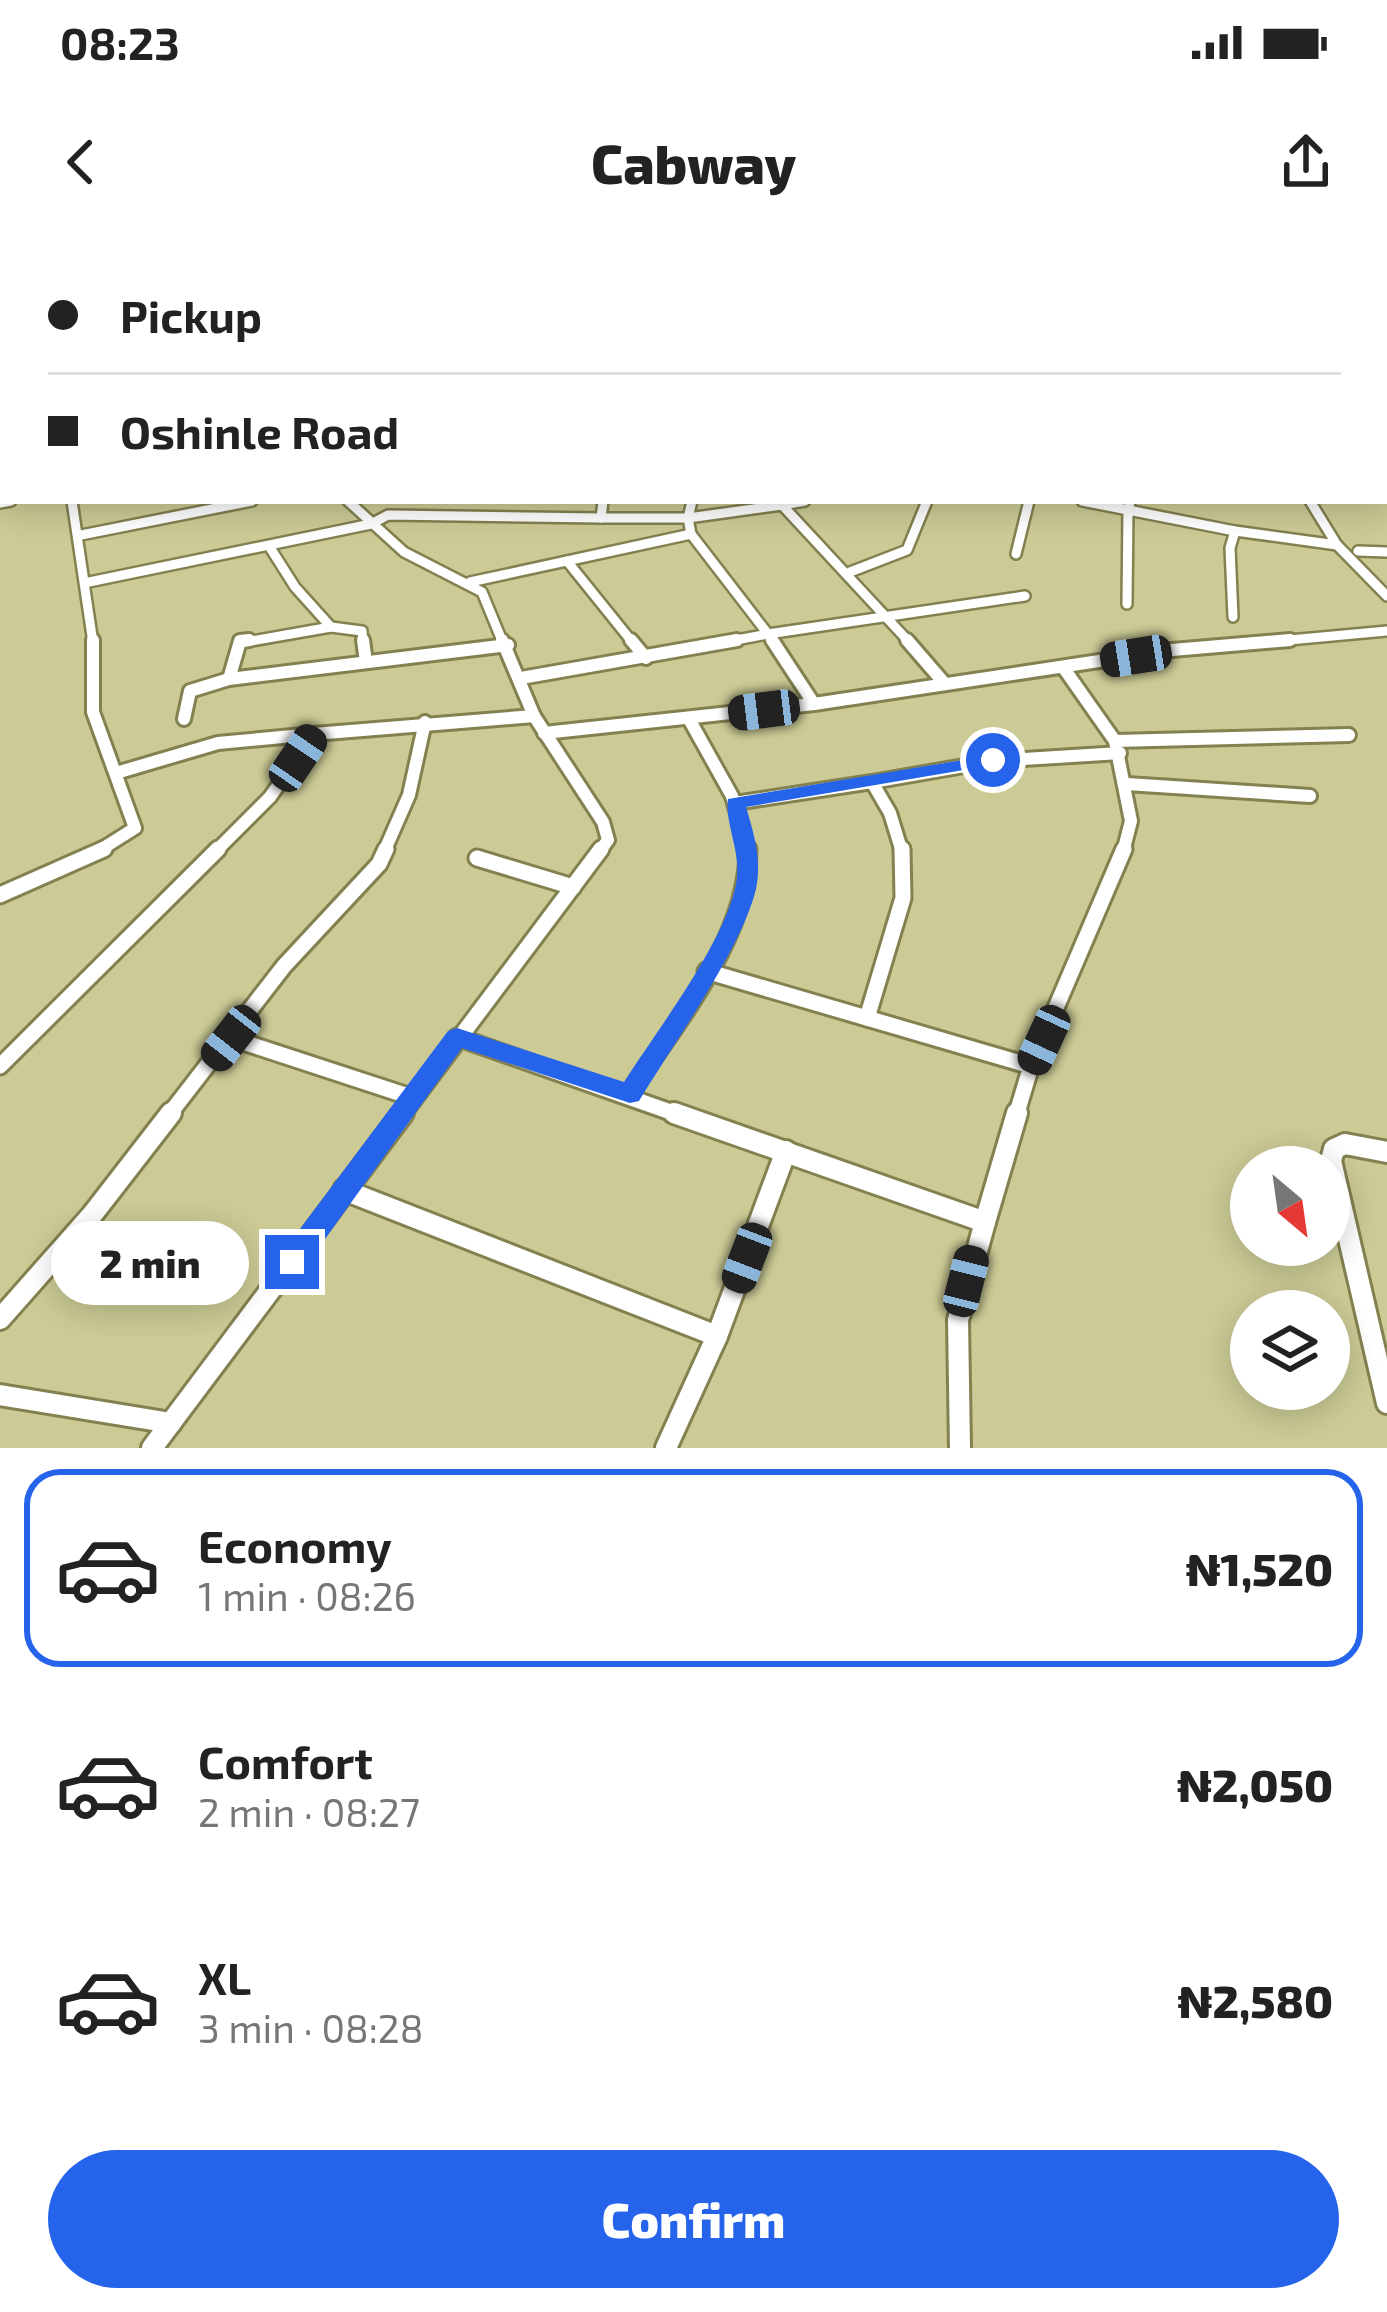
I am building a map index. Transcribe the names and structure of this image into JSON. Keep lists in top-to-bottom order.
{
  "north": "bottom right",
  "page": {
    "status": "08:23",
    "header": "Cabway",
    "banner": ["Pickup", "Oshinle Road"],
    "bubble": "2 min",
    "list": [
      {
        "name": "Economy",
        "note": "1 min · 08:26",
        "value": "₦1,520"
      },
      {
        "name": "Comfort",
        "note": "2 min · 08:27",
        "value": "₦2,050"
      },
      {
        "name": "XL",
        "note": "3 min · 08:28",
        "value": "₦2,580"
      }
    ],
    "buttons": "Confirm"
  }
}
